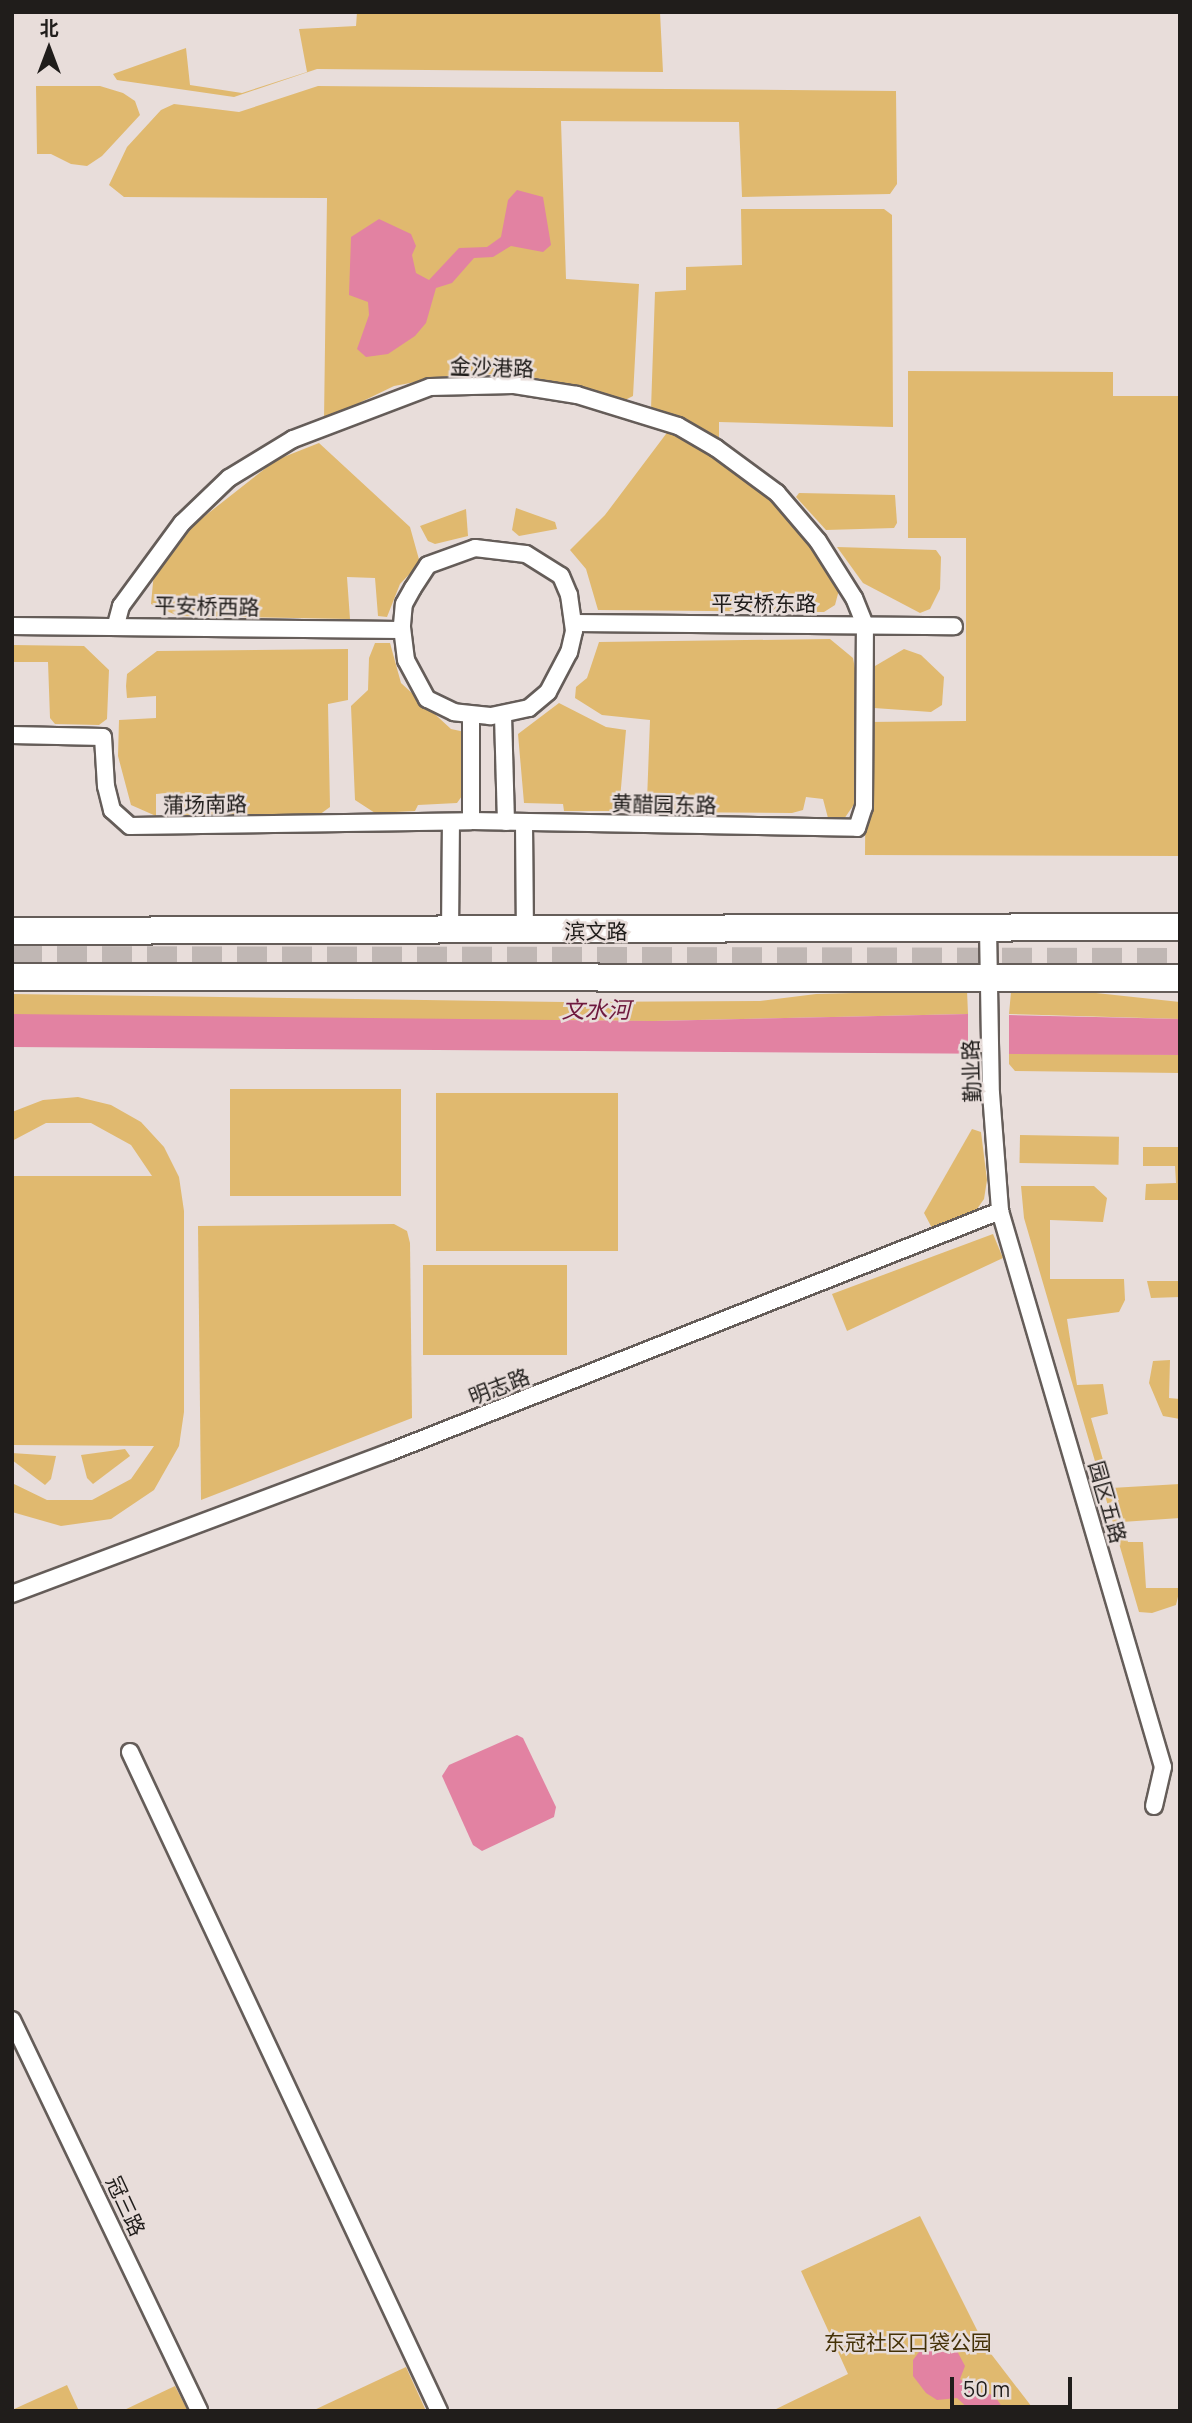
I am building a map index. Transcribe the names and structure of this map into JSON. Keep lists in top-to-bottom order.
{
  "streets": {
    "main road": ["滨文路"],
    "street": [
      "金沙港路",
      "平安桥东路",
      "平安桥西路",
      "蒲场南路",
      "黄醋园东路",
      "勤业路",
      "明志路",
      "园区五路",
      "冠三路"
    ]
  },
  "crossings": [
    ["金沙港路", "平安桥东路"],
    ["金沙港路", "平安桥西路"],
    ["金沙港路", "黄醋园东路"],
    ["平安桥东路", "平安桥西路"],
    ["平安桥东路", "黄醋园东路"],
    ["蒲场南路", "黄醋园东路"],
    ["滨文路", "勤业路"],
    ["勤业路", "明志路"],
    ["勤业路", "园区五路"],
    ["明志路", "园区五路"]
  ],
  "water": ["文水河"],
  "parks": ["东冠社区口袋公园"],
  "scale_bar": "50 m",
  "north": "top"
}
